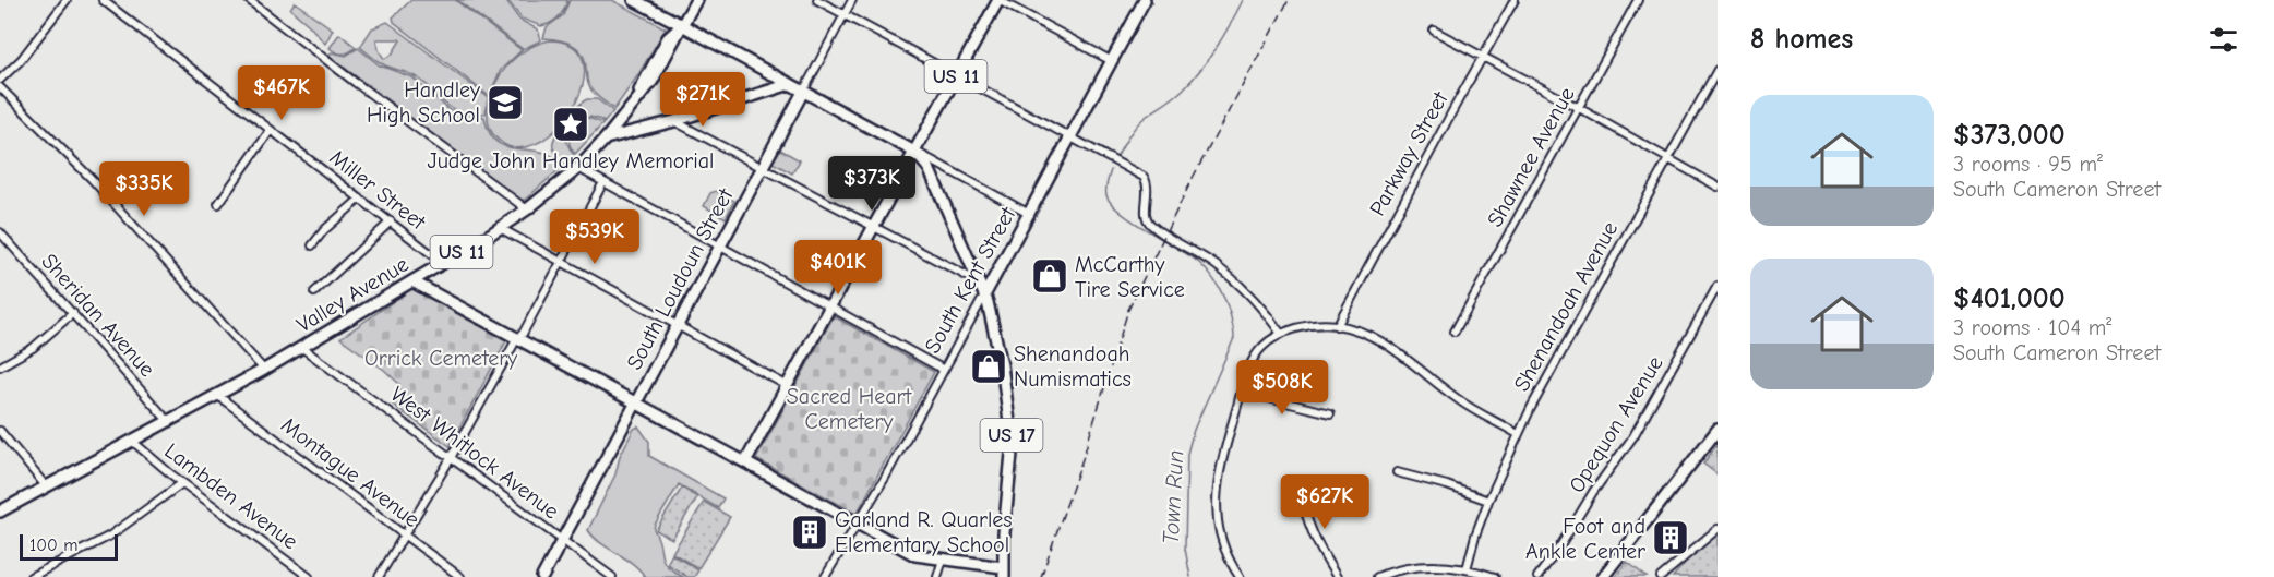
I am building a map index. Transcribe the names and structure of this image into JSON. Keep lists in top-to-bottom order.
{
  "streets": {
    "street": [
      "US 11",
      "Parkway Street",
      "Shawnee Avenue",
      "Miller Street",
      "South Loudoun Street",
      "South Kent Street",
      "Valley Avenue",
      "Shenandoah Avenue",
      "Sheridan Avenue",
      "Opequon Avenue",
      "US 17",
      "West Whitlock Avenue",
      "Montague Avenue",
      "Lambden Avenue"
    ]
  },
  "crossings": [
    ["US 11", "Valley Avenue"],
    ["US 11", "US 17"],
    ["Miller Street", "Valley Avenue"],
    ["South Loudoun Street", "West Whitlock Avenue"],
    ["South Kent Street", "US 17"],
    ["Valley Avenue", "Sheridan Avenue"],
    ["Valley Avenue", "West Whitlock Avenue"],
    ["Valley Avenue", "Montague Avenue"],
    ["Valley Avenue", "Lambden Avenue"]
  ],
  "water": ["Town Run"],
  "parks": ["Orrick Cemetery", "Sacred Heart Cemetery"],
  "places": {
    "school or university": ["Handley High School"],
    "place": ["Judge John Handley Memorial"],
    "shop": ["McCarthy Tire Service", "Shenandoah Numismatics"],
    "building": ["Garland R. Quarles Elementary School", "Foot and Ankle Center"]
  },
  "scale_bar": "100 m",
  "page": {
    "heading": "8 homes",
    "price": [
      "$467K",
      "$271K",
      "$373K",
      "$335K",
      "$539K",
      "$401K",
      "$508K",
      "$627K"
    ],
    "list": [
      {
        "name": "$373,000",
        "note": "3 rooms · 95 m² · South Cameron Street"
      },
      {
        "name": "$401,000",
        "note": "3 rooms · 104 m² · South Cameron Street"
      }
    ],
    "scale": "100 m"
  }
}
